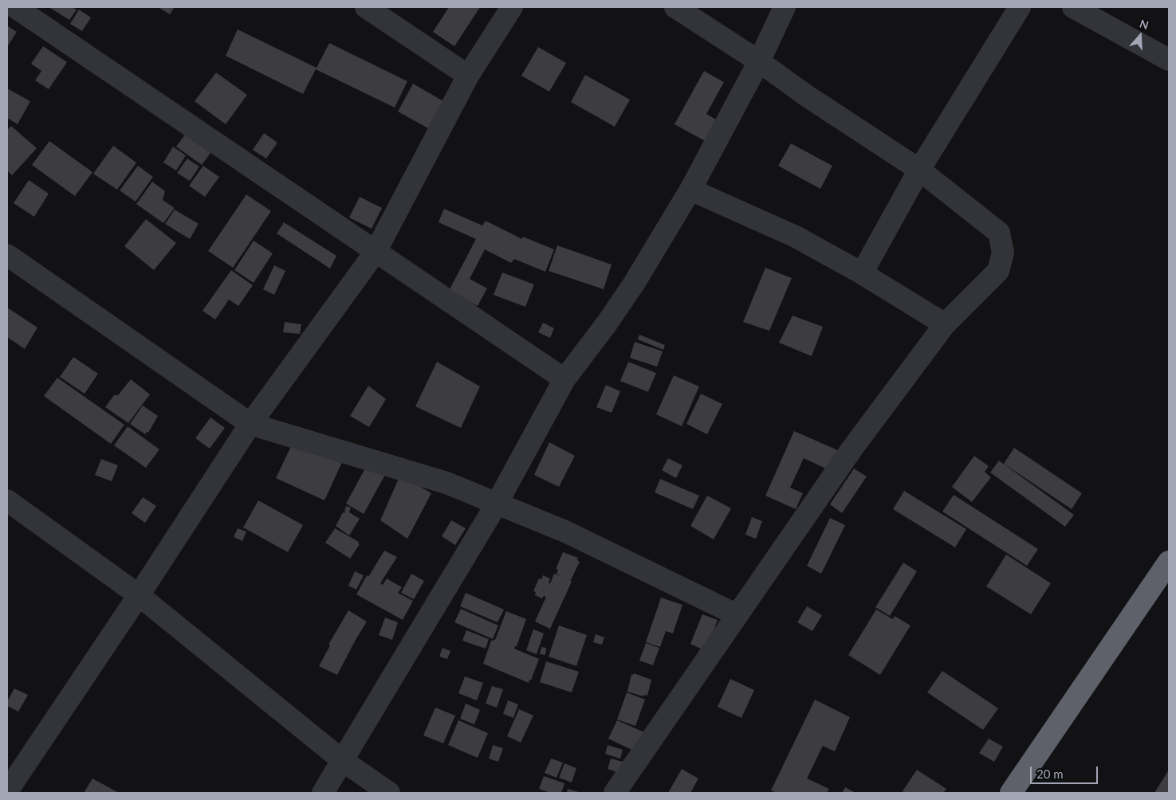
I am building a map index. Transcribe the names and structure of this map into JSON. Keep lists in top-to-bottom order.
{
  "scale_bar": "20 m",
  "north": "top"
}
